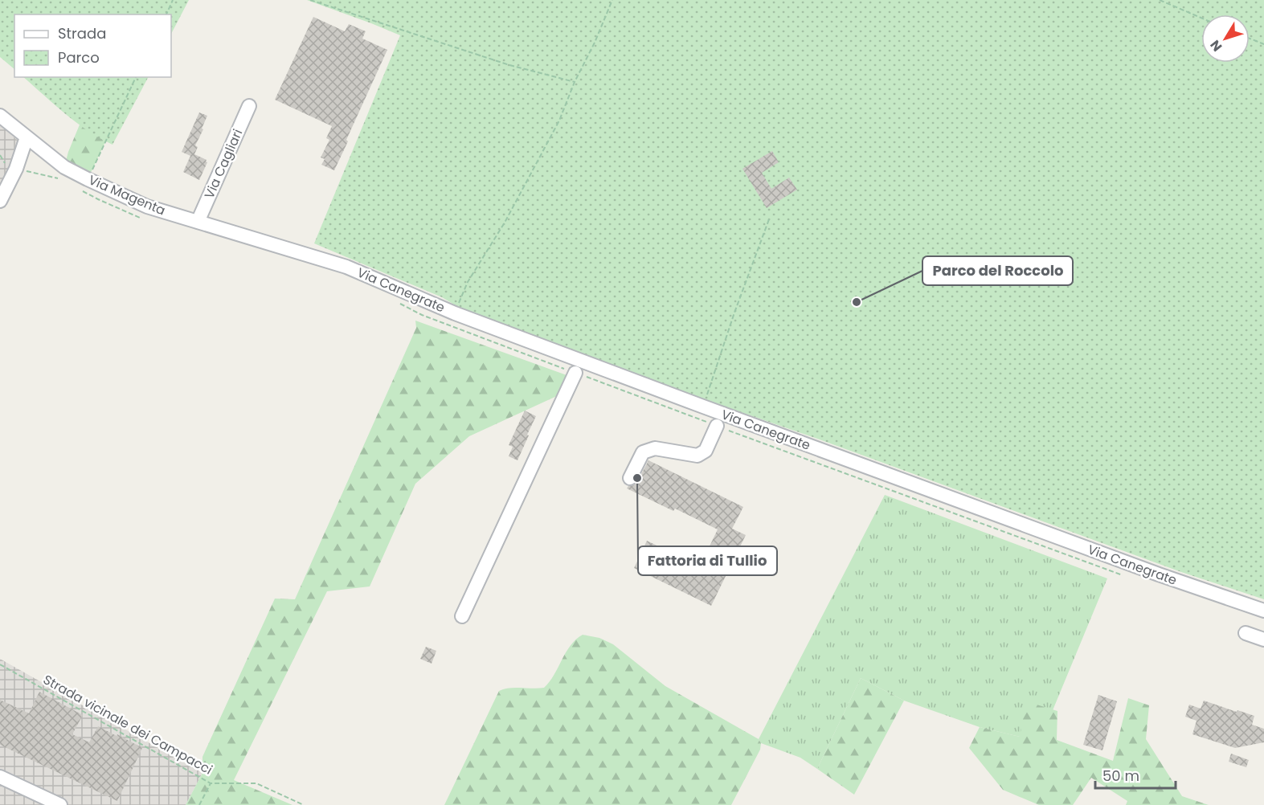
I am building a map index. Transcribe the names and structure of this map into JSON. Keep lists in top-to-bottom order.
{
  "streets": {
    "street": ["Via Cagliari", "Via Magenta", "Via Canegrate"],
    "path": ["Strada vicinale dei Campacci"]
  },
  "crossings": [
    ["Via Cagliari", "Via Magenta"],
    ["Via Magenta", "Via Canegrate"]
  ],
  "places": ["Parco del Roccolo", "Fattoria di Tullio"],
  "legend": ["Strada", "Parco"],
  "scale_bar": "50 m",
  "north": "bottom left"
}
